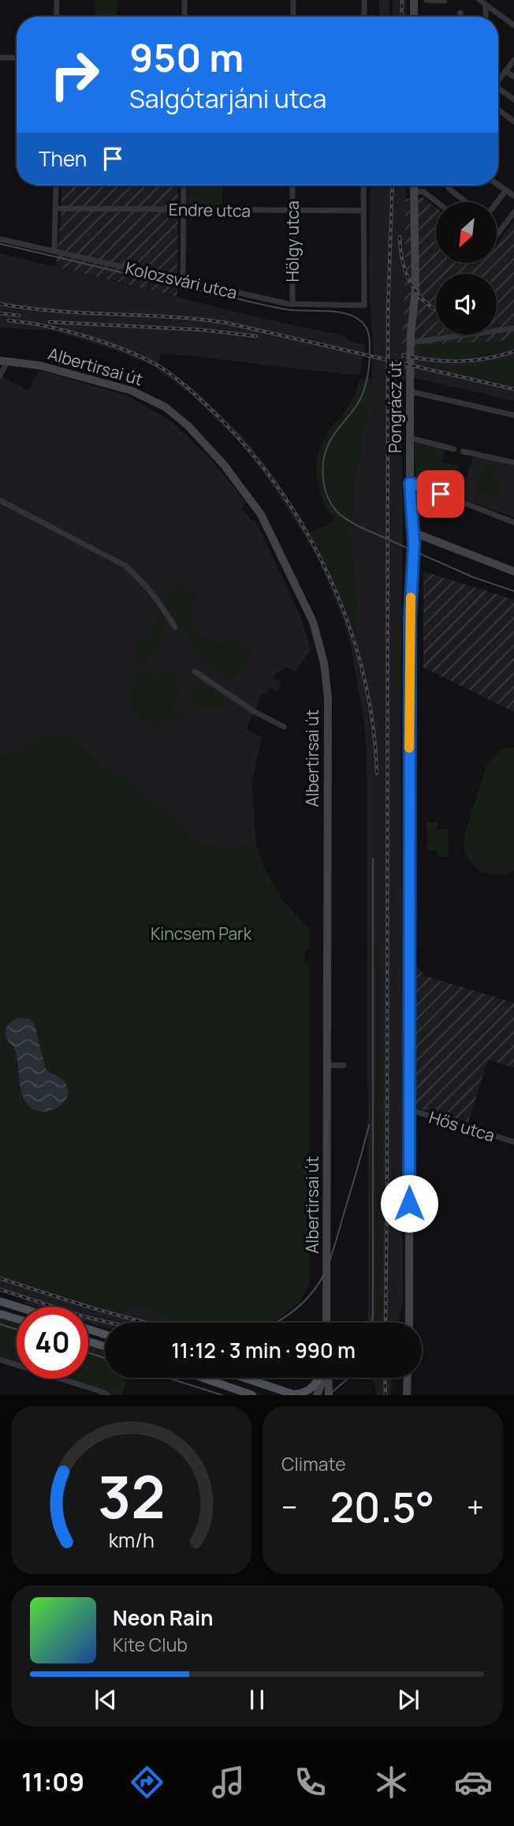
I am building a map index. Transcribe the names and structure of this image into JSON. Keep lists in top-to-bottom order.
{
  "streets": {
    "street": [
      "Endre utca",
      "Hölgy utca",
      "Kolozsvári utca",
      "Albertirsai út",
      "Pongrácz út",
      "Hős utca"
    ]
  },
  "crossings": [
    ["Endre utca", "Hölgy utca"],
    ["Endre utca", "Kolozsvári utca"],
    ["Hölgy utca", "Kolozsvári utca"],
    ["Pongrácz út", "Hős utca"]
  ],
  "parks": ["Kincsem Park"],
  "north": "bottom left",
  "page": {
    "turn": ["950 m", "Salgótarjáni utca"],
    "then": "Then",
    "limit": "40",
    "trip": "11:12 · 3 min · 990 m",
    "tile": "Climate",
    "heat": ["−", "20.5°", "+"],
    "song": ["Neon Rain", "Kite Club"],
    "tabs": "11:09",
    "gauge": ["32", "km/h"]
  }
}
